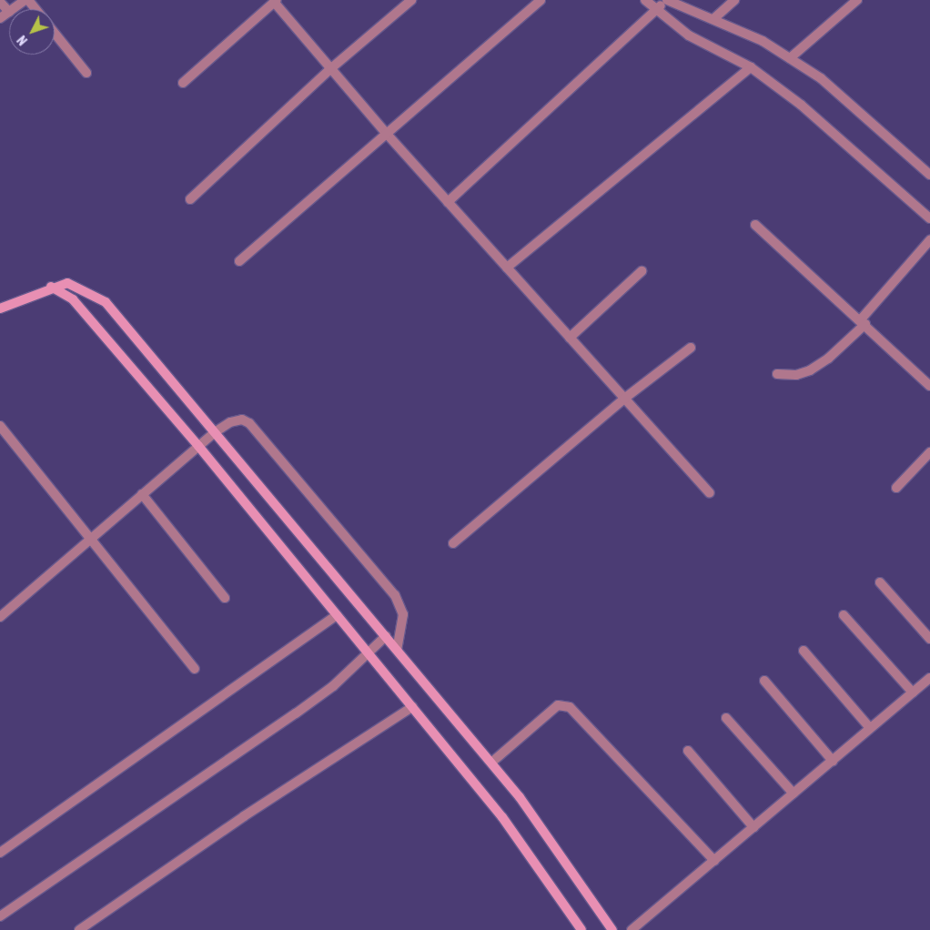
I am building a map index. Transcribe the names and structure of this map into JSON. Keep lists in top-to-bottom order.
{
  "north": "bottom left"
}
